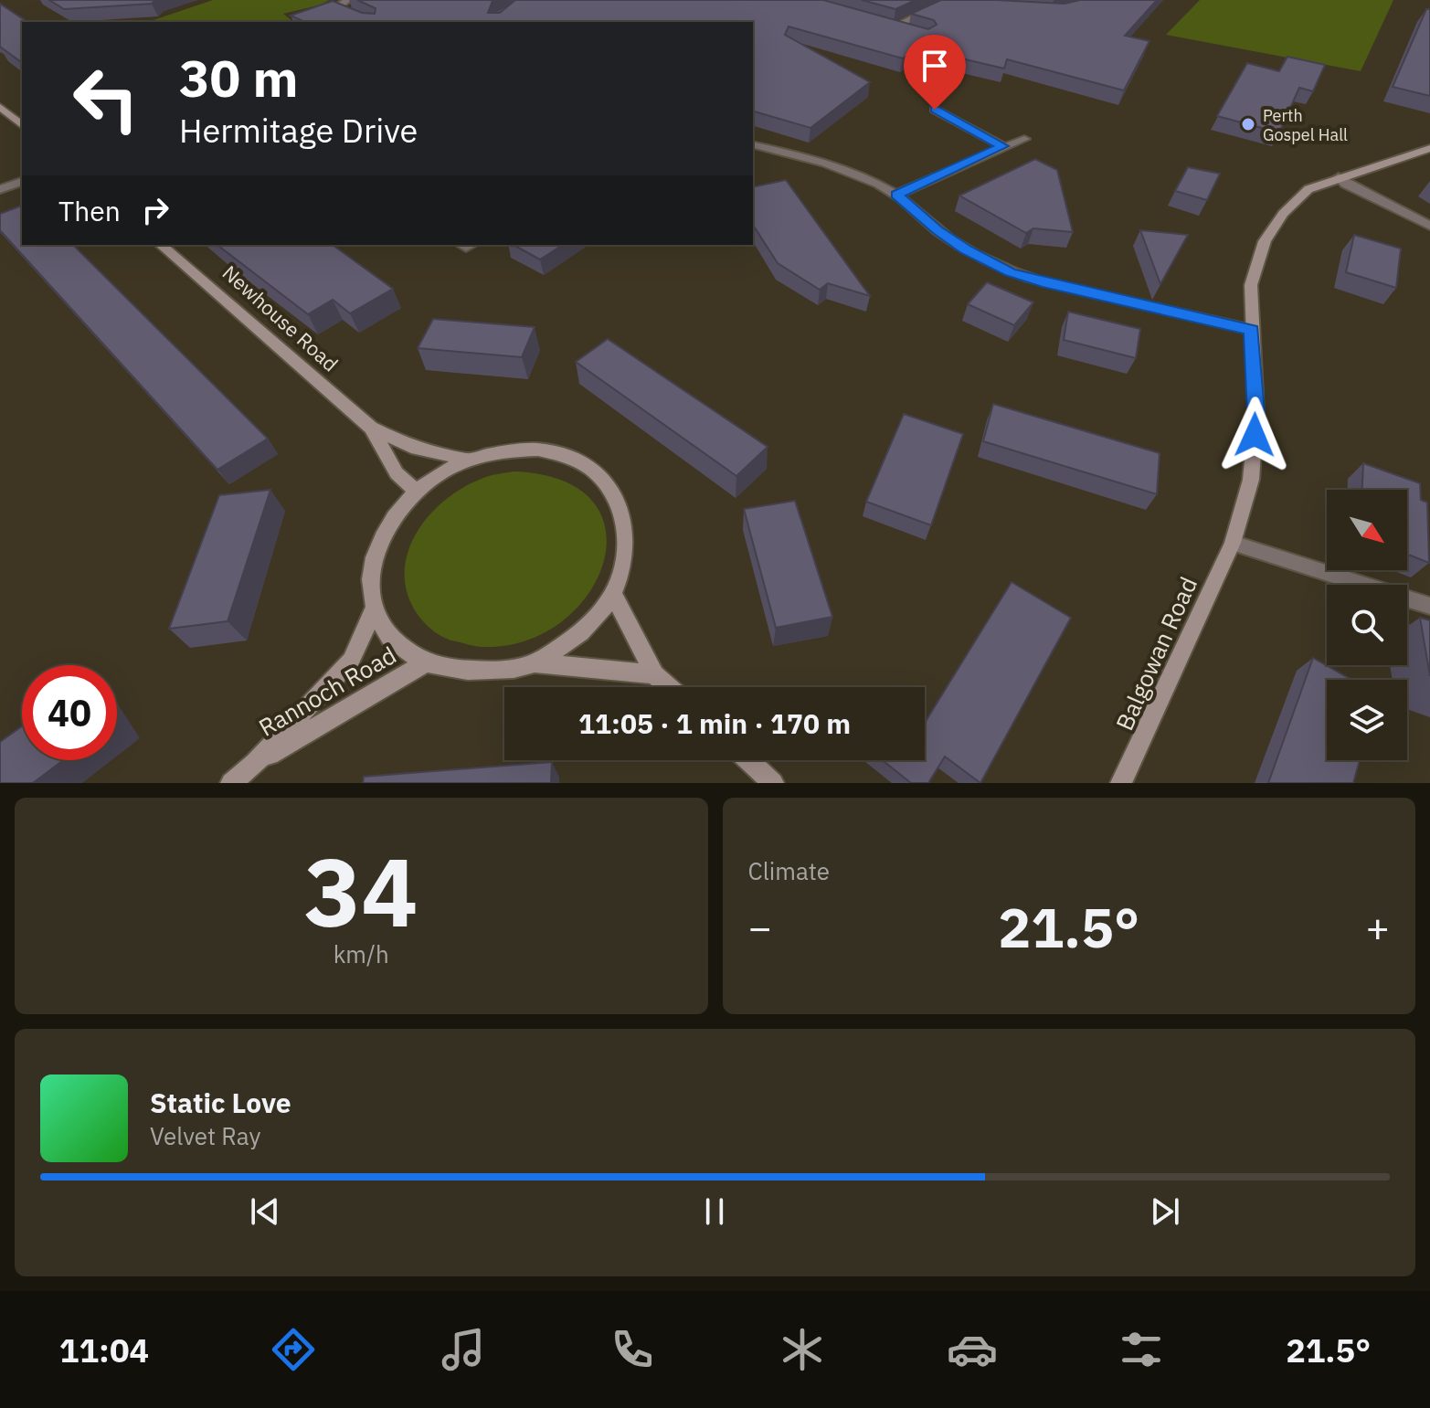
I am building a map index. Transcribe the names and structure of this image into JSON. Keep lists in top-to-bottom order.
{
  "streets": {
    "street": ["Newhouse Road", "Balgowan Road", "Rannoch Road"]
  },
  "crossings": [
    ["Newhouse Road", "Rannoch Road"]
  ],
  "places": ["Perth Gospel Hall"],
  "north": "bottom right",
  "page": {
    "turn": ["30 m", "Hermitage Drive"],
    "then": "Then",
    "limit": "40",
    "trip": "11:05 · 1 min · 170 m",
    "tile": [
      ["34", "km/h"],
      "Climate"
    ],
    "heat": ["−", "21.5°", "+"],
    "song": ["Static Love", "Velvet Ray"],
    "tabs": ["11:04", "21.5°"]
  }
}
